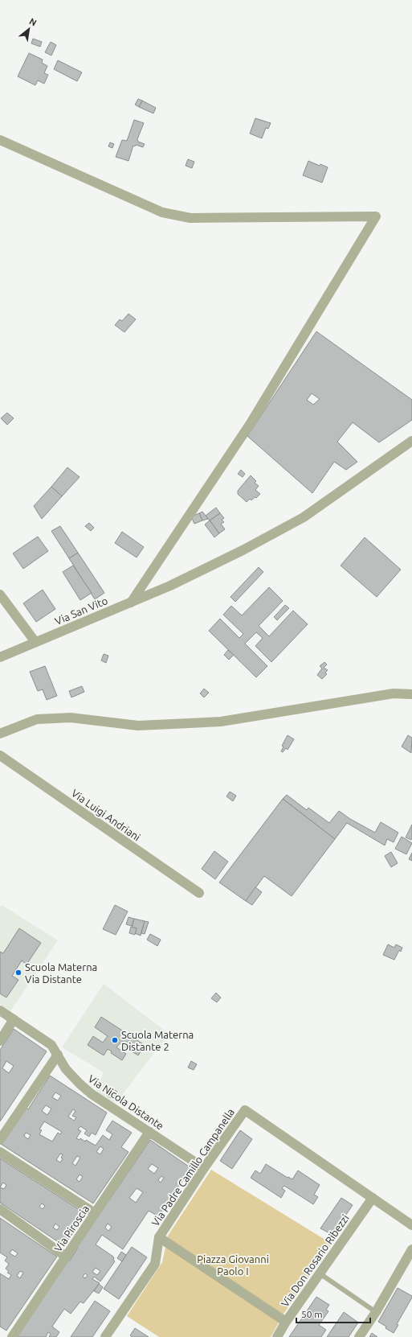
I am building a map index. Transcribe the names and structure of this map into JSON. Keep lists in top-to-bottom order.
{
  "streets": {
    "street": [
      "Via San Vito",
      "Via Luigi Andriani",
      "Via Nicola Distante",
      "Via Padre Camillo Campanella",
      "Via Piroscia",
      "Via Don Rosario Ribezzi"
    ]
  },
  "crossings": [
    ["Via Nicola Distante", "Via Padre Camillo Campanella"],
    ["Via Nicola Distante", "Via Piroscia"],
    ["Via Padre Camillo Campanella", "Via Don Rosario Ribezzi"]
  ],
  "parks": ["Piazza Giovanni Paolo I"],
  "places": ["Scuola Materna Via Distante", "Scuola Materna Distante 2"],
  "scale_bar": "50 m",
  "north": "top right"
}
